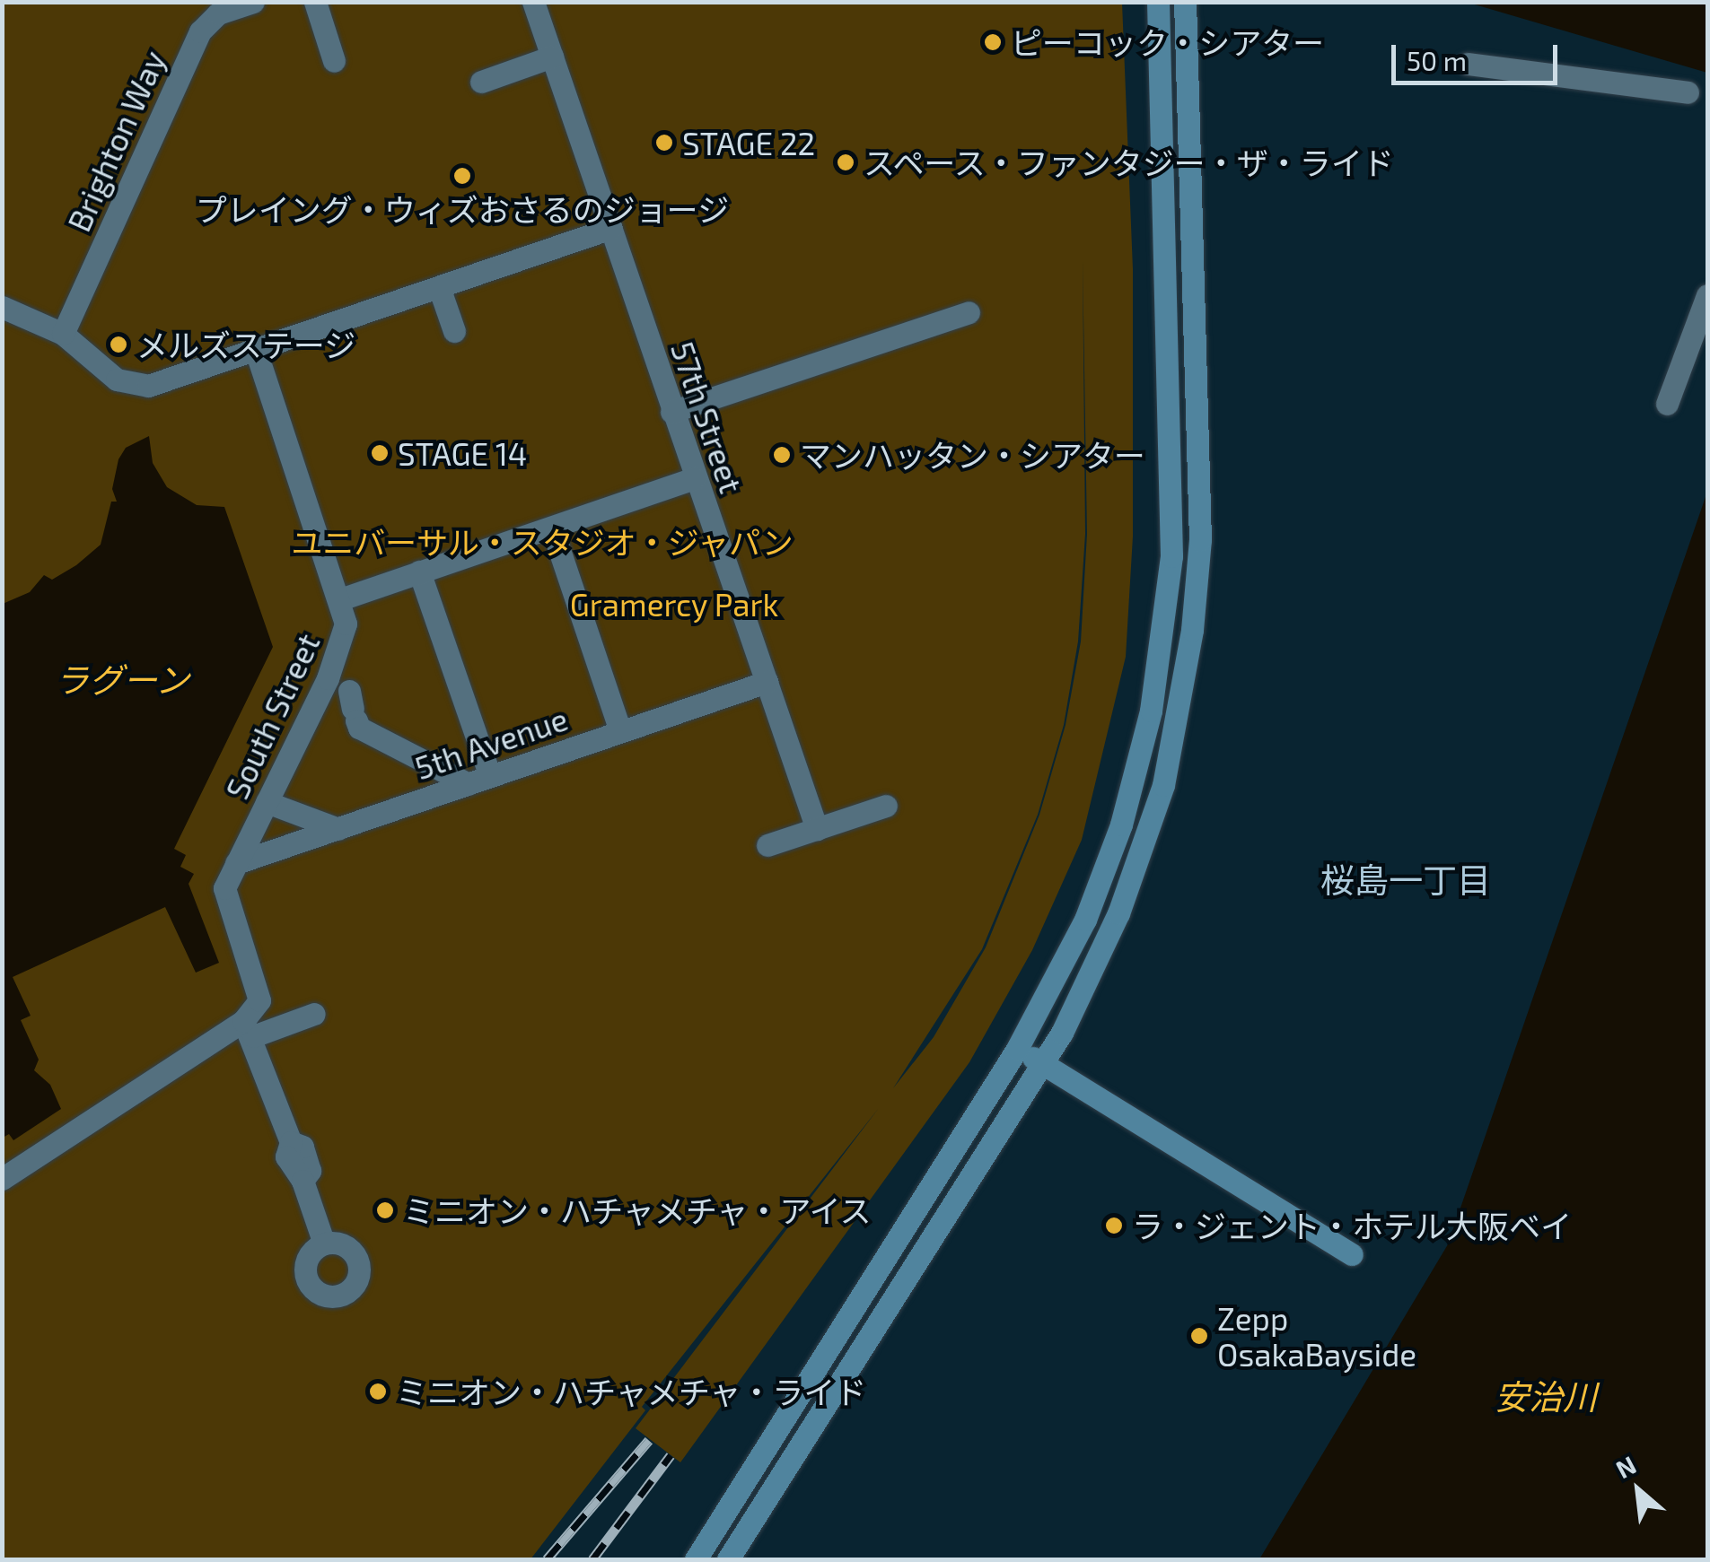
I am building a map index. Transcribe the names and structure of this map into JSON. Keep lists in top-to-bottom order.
{
  "streets": {
    "street": [
      "Brighton Way",
      "57th Street",
      "South Street",
      "5th Avenue"
    ]
  },
  "crossings": [
    ["57th Street", "5th Avenue"],
    ["South Street", "5th Avenue"]
  ],
  "districts": ["桜島一丁目"],
  "water": ["ラグーン", "安治川"],
  "parks": ["ユニバーサル・スタジオ・ジャパン", "Gramercy Park"],
  "places": [
    "ピーコック・シアター",
    "STAGE 22",
    "スペース・ファンタジー・ザ・ライド",
    "プレイング・ウィズおさるのジョージ",
    "メルズステージ",
    "STAGE 14",
    "マンハッタン・シアター",
    "ミニオン・ハチャメチャ・アイス",
    "ラ・ジェント・ホテル大阪ベイ",
    "Zepp OsakaBayside",
    "ミニオン・ハチャメチャ・ライド"
  ],
  "scale_bar": "50 m",
  "north": "top left"
}
